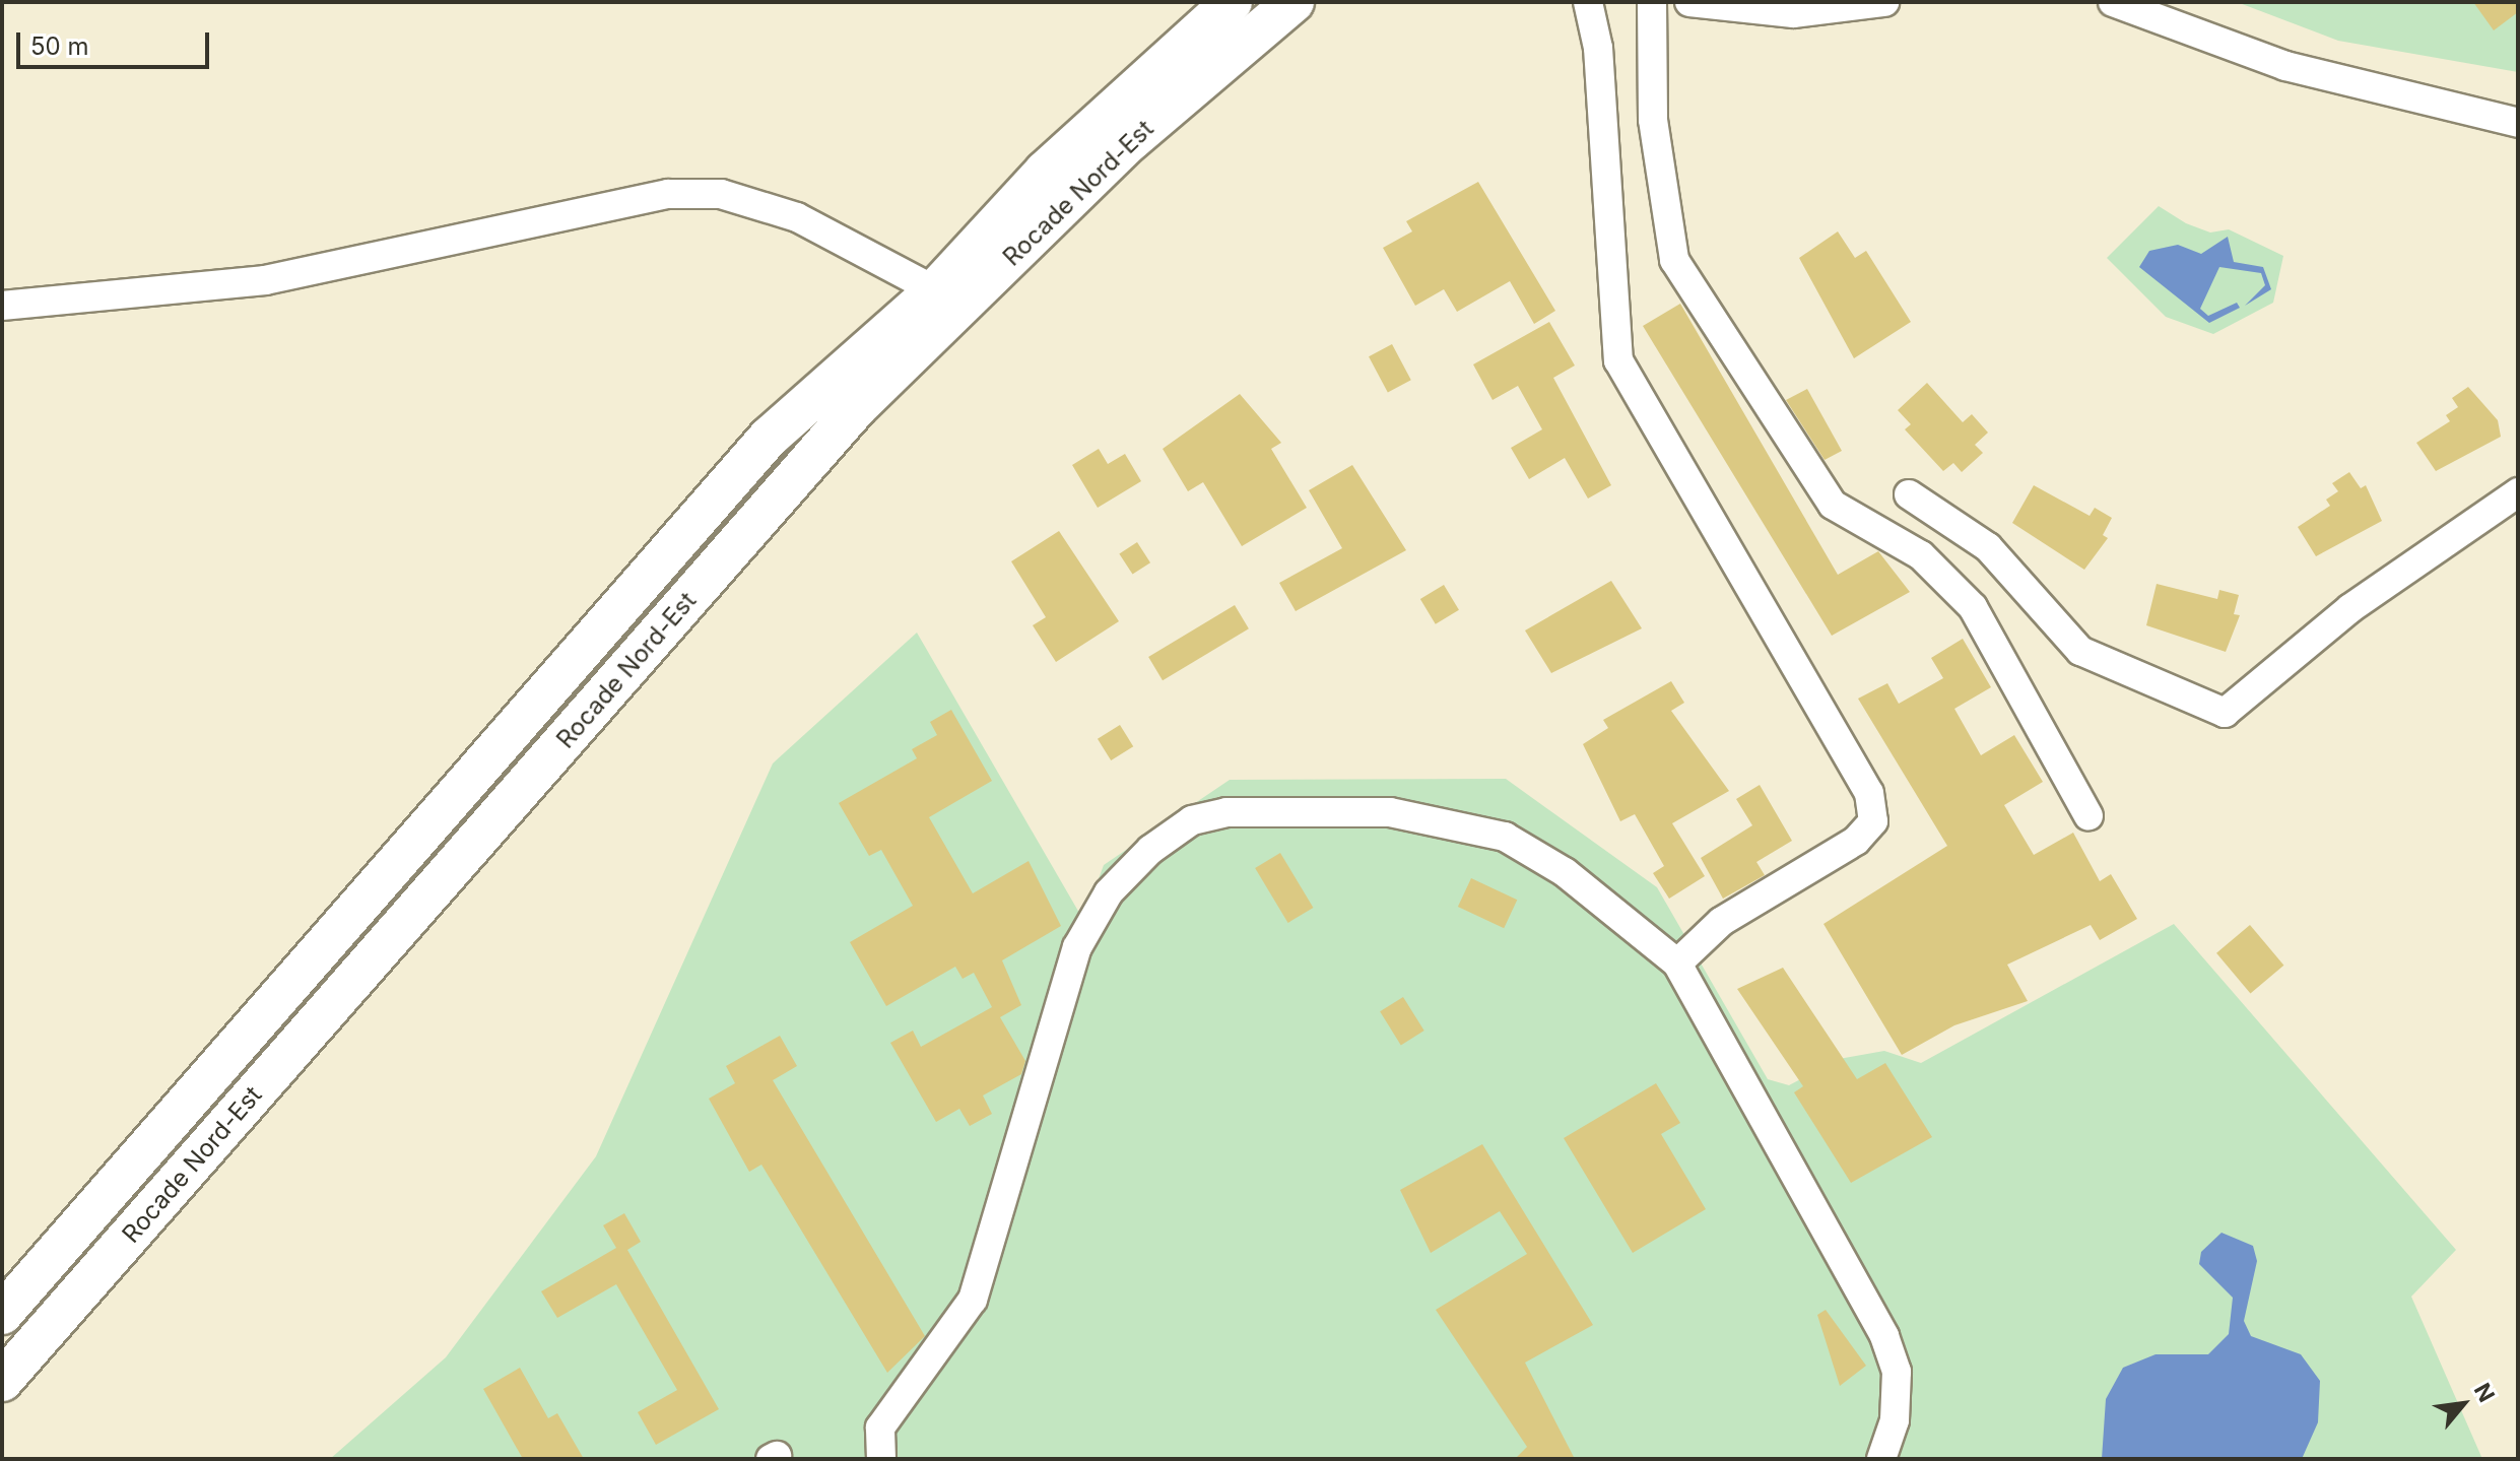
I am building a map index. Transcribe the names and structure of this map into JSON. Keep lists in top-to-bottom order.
{
  "streets": {
    "highway": ["Rocade Nord-Est"]
  },
  "scale_bar": "50 m",
  "north": "top right"
}
